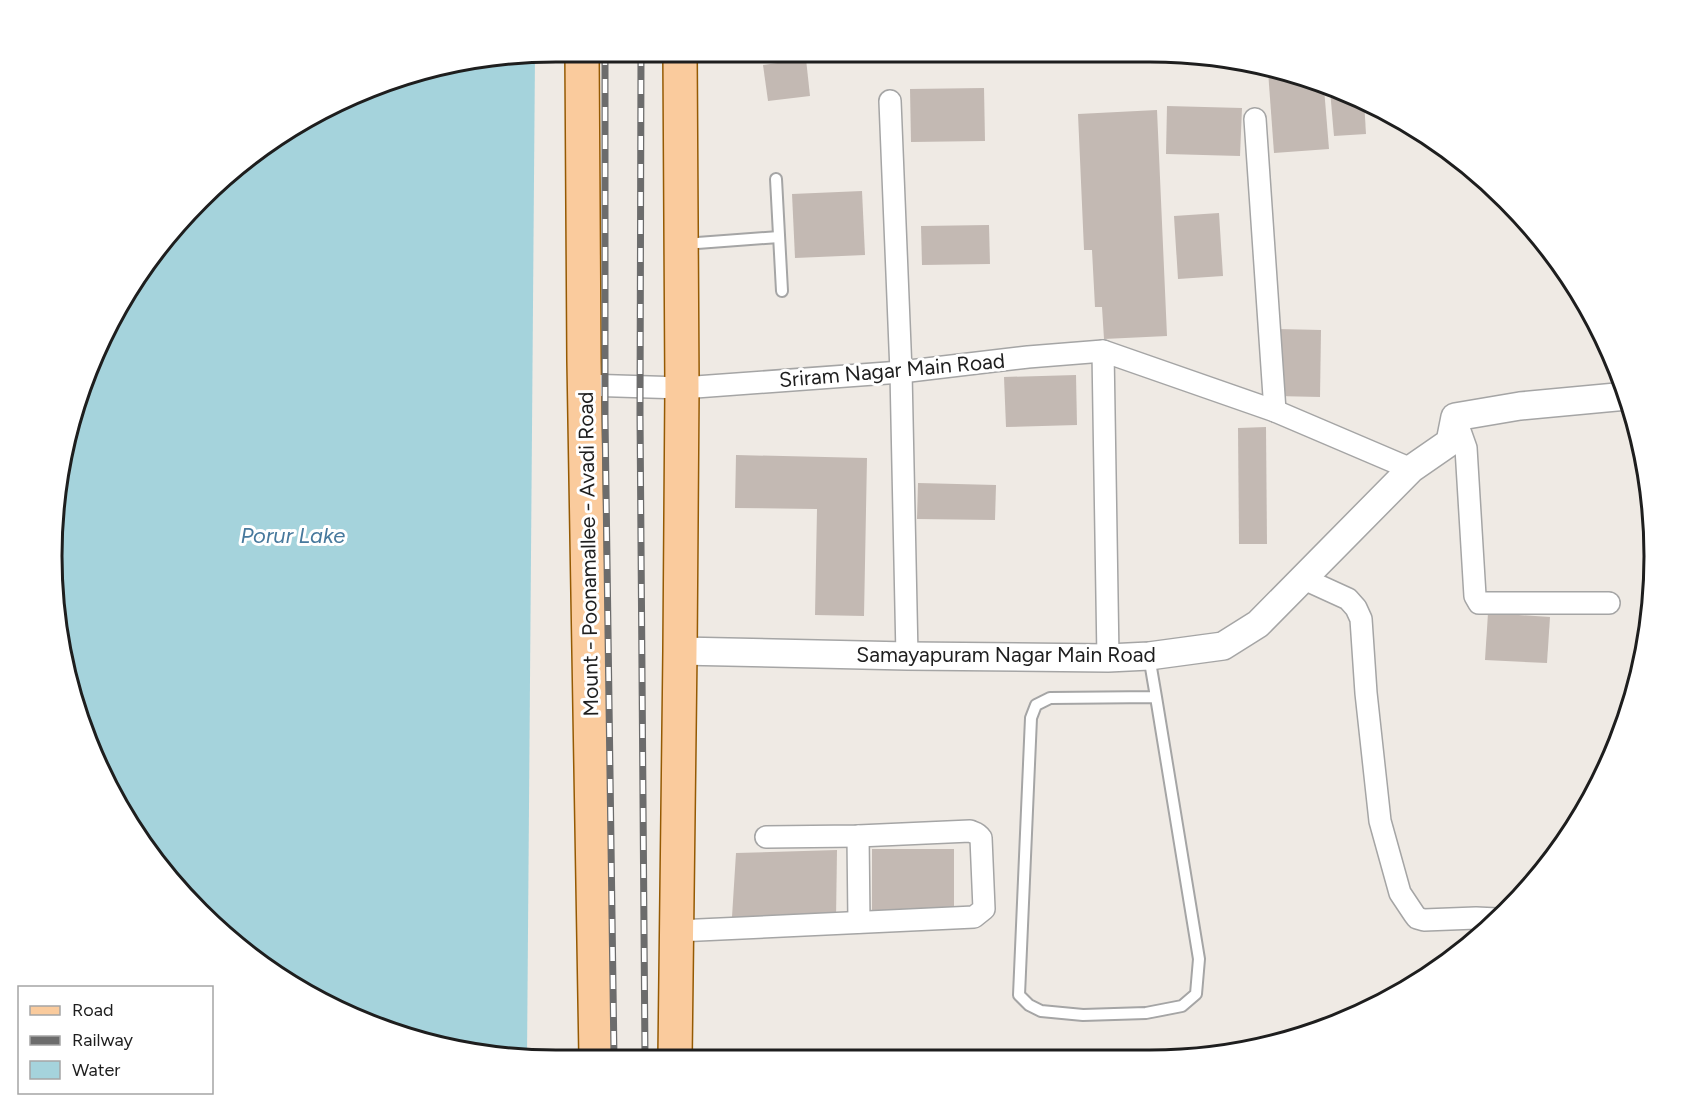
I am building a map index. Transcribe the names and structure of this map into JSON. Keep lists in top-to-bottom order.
{
  "streets": {
    "main road": ["Mount - Poonamallee - Avadi Road"],
    "street": ["Sriram Nagar Main Road", "Samayapuram Nagar Main Road"]
  },
  "crossings": [
    ["Sriram Nagar Main Road", "Mount - Poonamallee - Avadi Road"]
  ],
  "water": ["Porur Lake"],
  "legend": ["Road", "Railway", "Water"]
}
